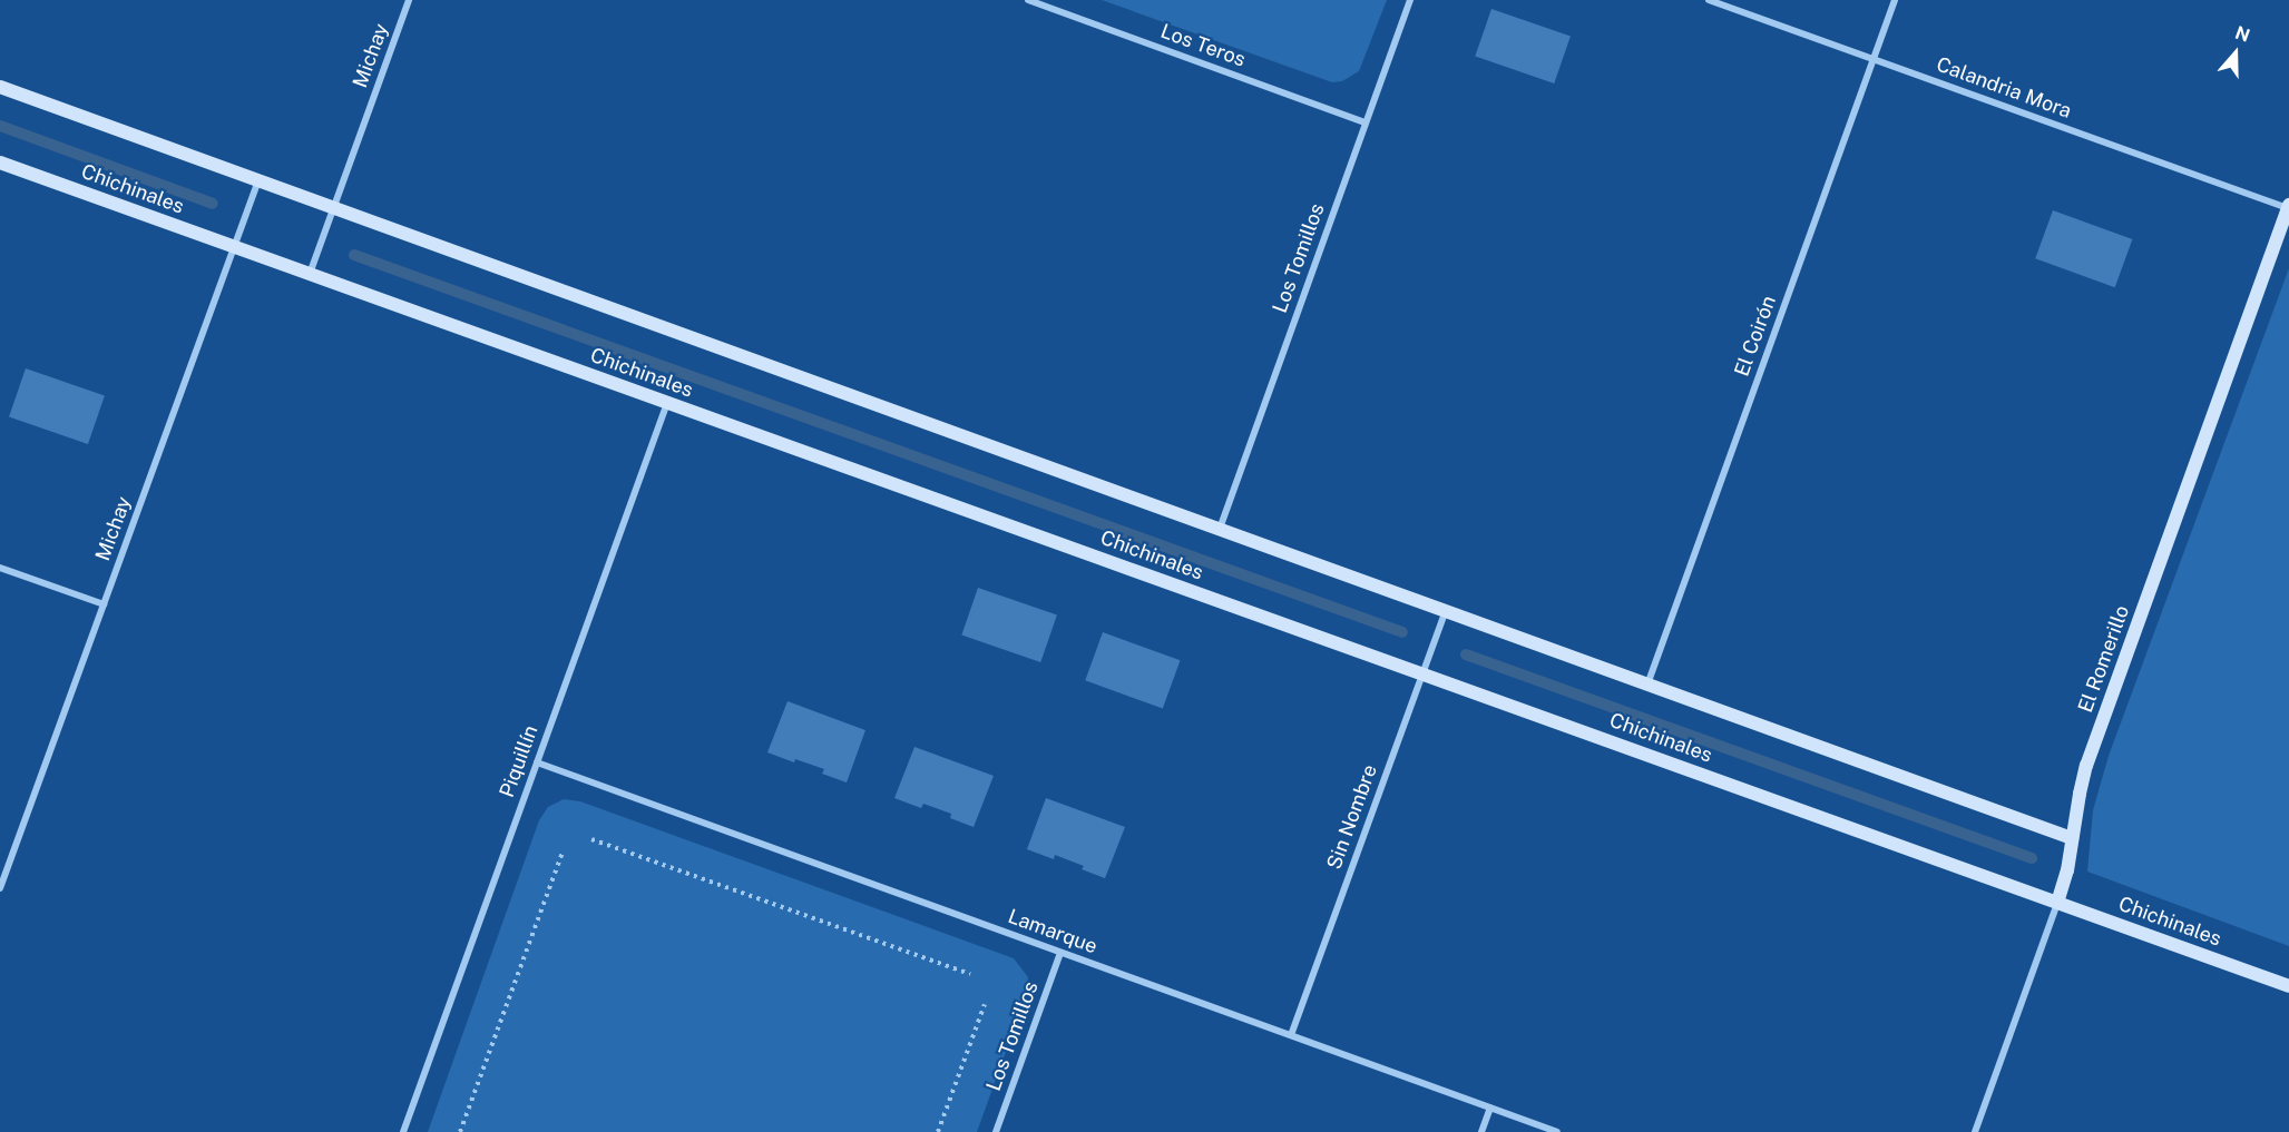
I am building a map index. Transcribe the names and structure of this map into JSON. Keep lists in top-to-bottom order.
{
  "streets": {
    "street": [
      "Los Teros",
      "Michay",
      "Calandria Mora",
      "Chichinales",
      "Los Tomillos",
      "El Coirón",
      "El Romerillo",
      "Piquillín",
      "Sin Nombre",
      "Lamarque"
    ]
  },
  "crossings": [
    ["Los Teros", "Los Tomillos"],
    ["Michay", "Chichinales"],
    ["Calandria Mora", "El Coirón"],
    ["Calandria Mora", "El Romerillo"],
    ["Chichinales", "El Romerillo"],
    ["Chichinales", "Piquillín"],
    ["Chichinales", "Sin Nombre"],
    ["Los Tomillos", "Lamarque"],
    ["Piquillín", "Lamarque"],
    ["Sin Nombre", "Lamarque"]
  ],
  "north": "top"
}
